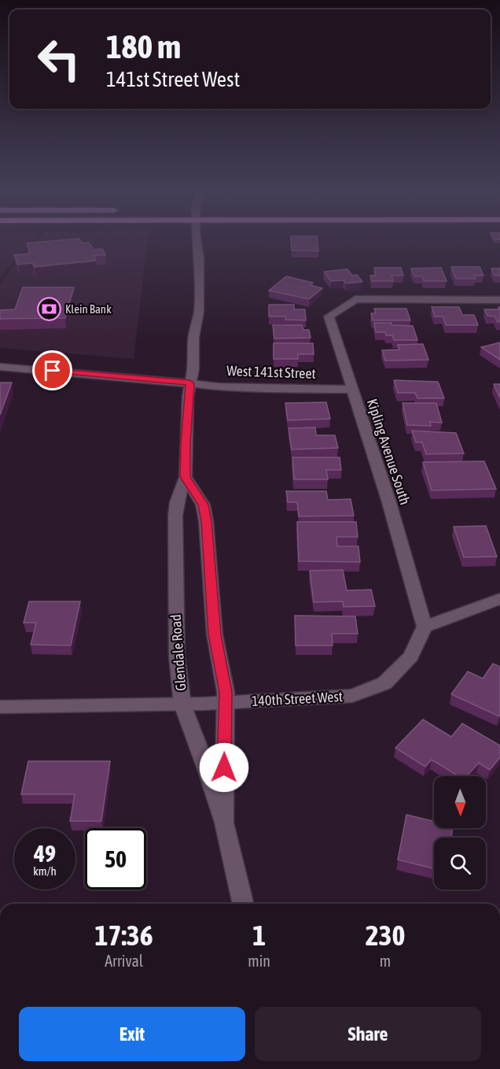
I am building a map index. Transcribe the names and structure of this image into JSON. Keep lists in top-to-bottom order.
{
  "streets": {
    "street": [
      "West 141st Street",
      "Kipling Avenue South",
      "Glendale Road",
      "140th Street West"
    ]
  },
  "crossings": [
    ["West 141st Street", "Kipling Avenue South"],
    ["West 141st Street", "Glendale Road"],
    ["Kipling Avenue South", "140th Street West"],
    ["Glendale Road", "140th Street West"]
  ],
  "places": {
    "bank": ["Klein Bank"]
  },
  "north": "bottom",
  "page": {
    "turn": ["180 m", "141st Street West"],
    "speed": "49 km/h",
    "limit": "50",
    "eta": [
      "17:36",
      "Arrival",
      "1",
      "min",
      "230",
      "m"
    ],
    "buttons": ["Exit", "Share"]
  }
}
